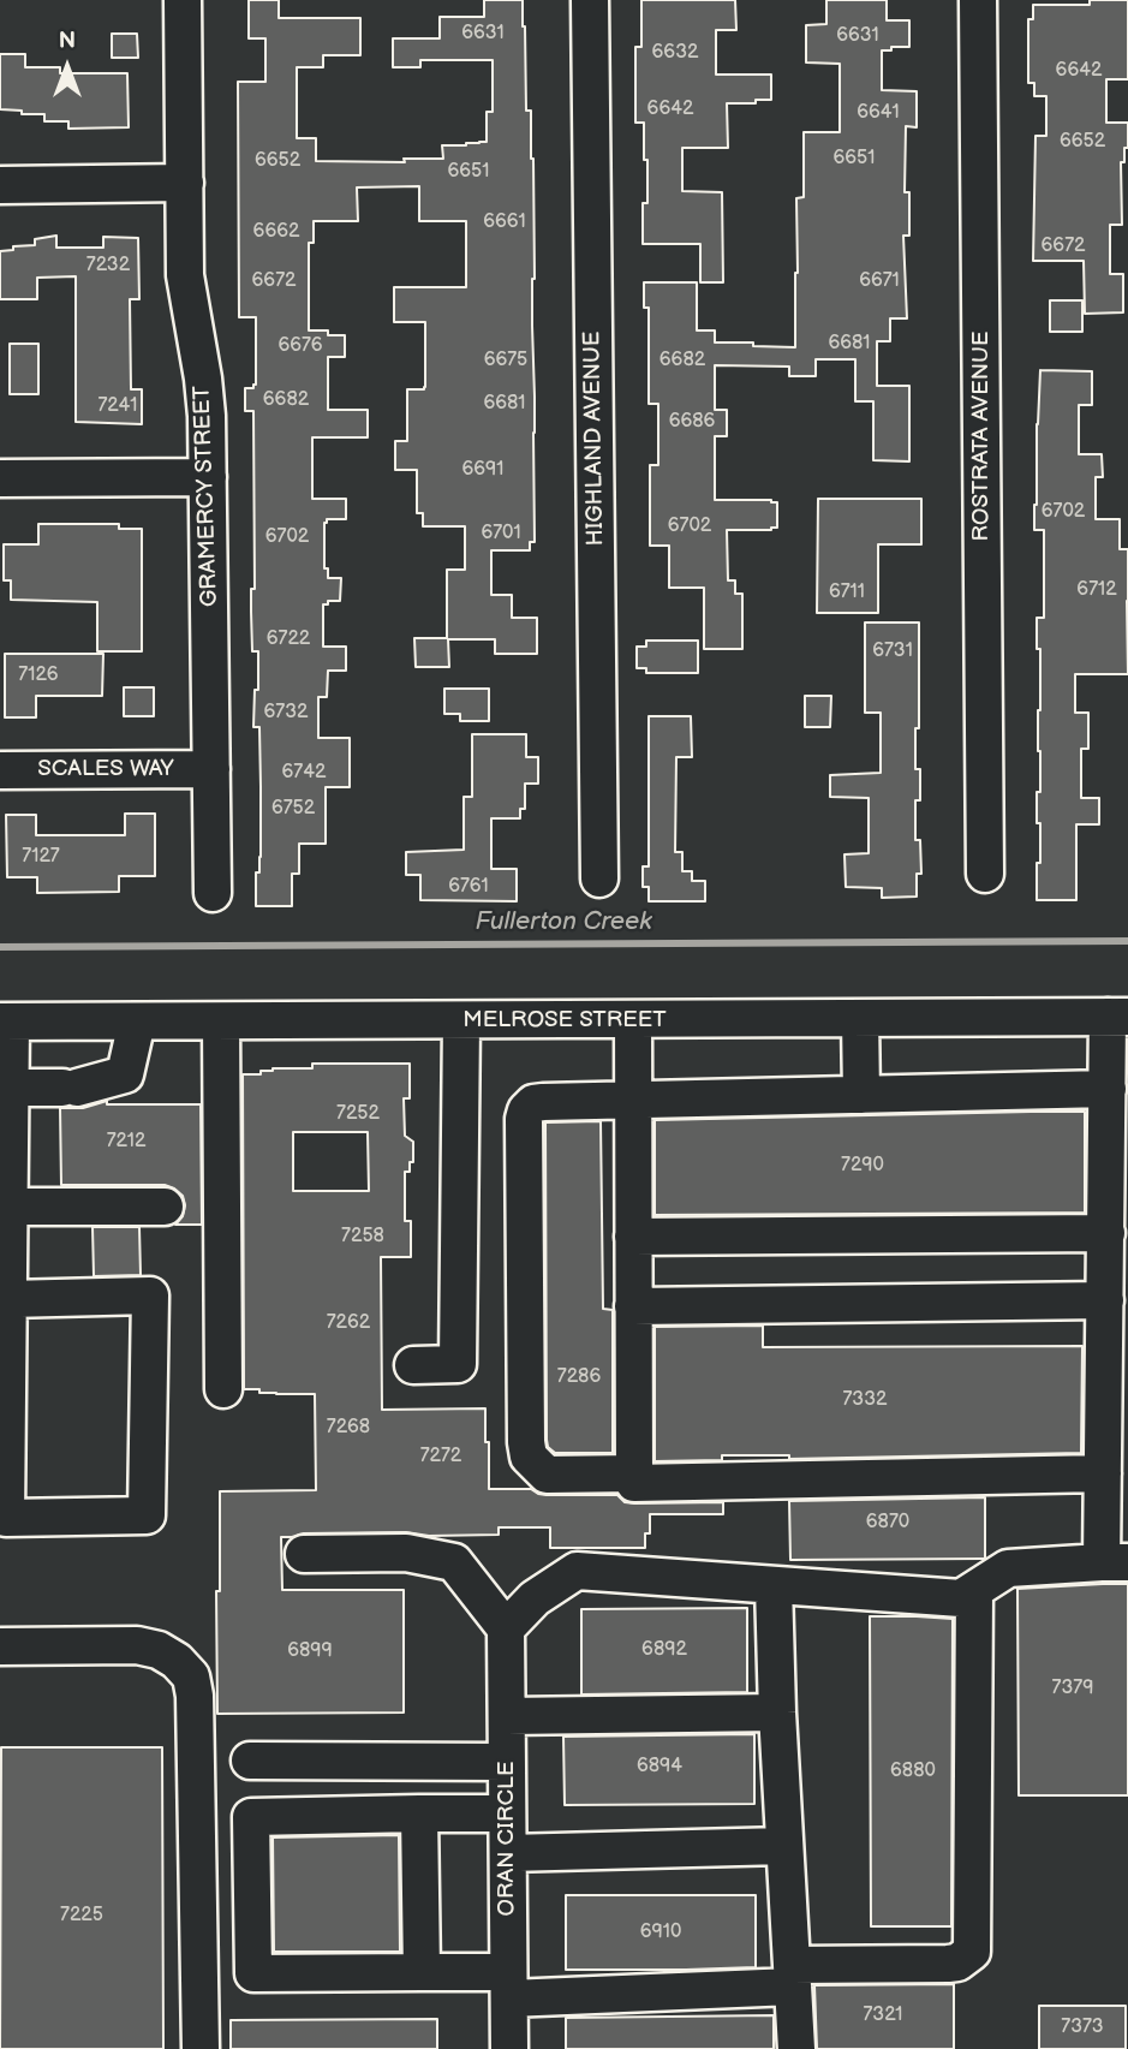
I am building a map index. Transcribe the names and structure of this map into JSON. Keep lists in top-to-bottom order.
{
  "streets": {
    "street": [
      "ROSTRATA AVENUE",
      "HIGHLAND AVENUE",
      "GRAMERCY STREET",
      "SCALES WAY",
      "MELROSE STREET",
      "ORAN CIRCLE"
    ]
  },
  "crossings": [
    ["GRAMERCY STREET", "SCALES WAY"]
  ],
  "water": ["Fullerton Creek"],
  "house_numbers": [
    "6631",
    "6631",
    "6632",
    "6642",
    "6642",
    "6641",
    "6652",
    "6651",
    "6652",
    "6651",
    "6661",
    "6662",
    "6672",
    "7232",
    "6672",
    "6671",
    "6681",
    "6676",
    "6675",
    "6682",
    "6682",
    "6681",
    "7241",
    "6686",
    "6691",
    "6702",
    "6702",
    "6701",
    "6702",
    "6712",
    "6711",
    "6722",
    "6731",
    "7126",
    "6732",
    "6742",
    "6752",
    "7127",
    "6761",
    "7252",
    "7212",
    "7290",
    "7258",
    "7262",
    "7286",
    "7332",
    "7268",
    "7272",
    "6870",
    "6892",
    "6899",
    "7379",
    "6894",
    "6880",
    "7225",
    "6910",
    "7321",
    "7373"
  ],
  "north": "top"
}
